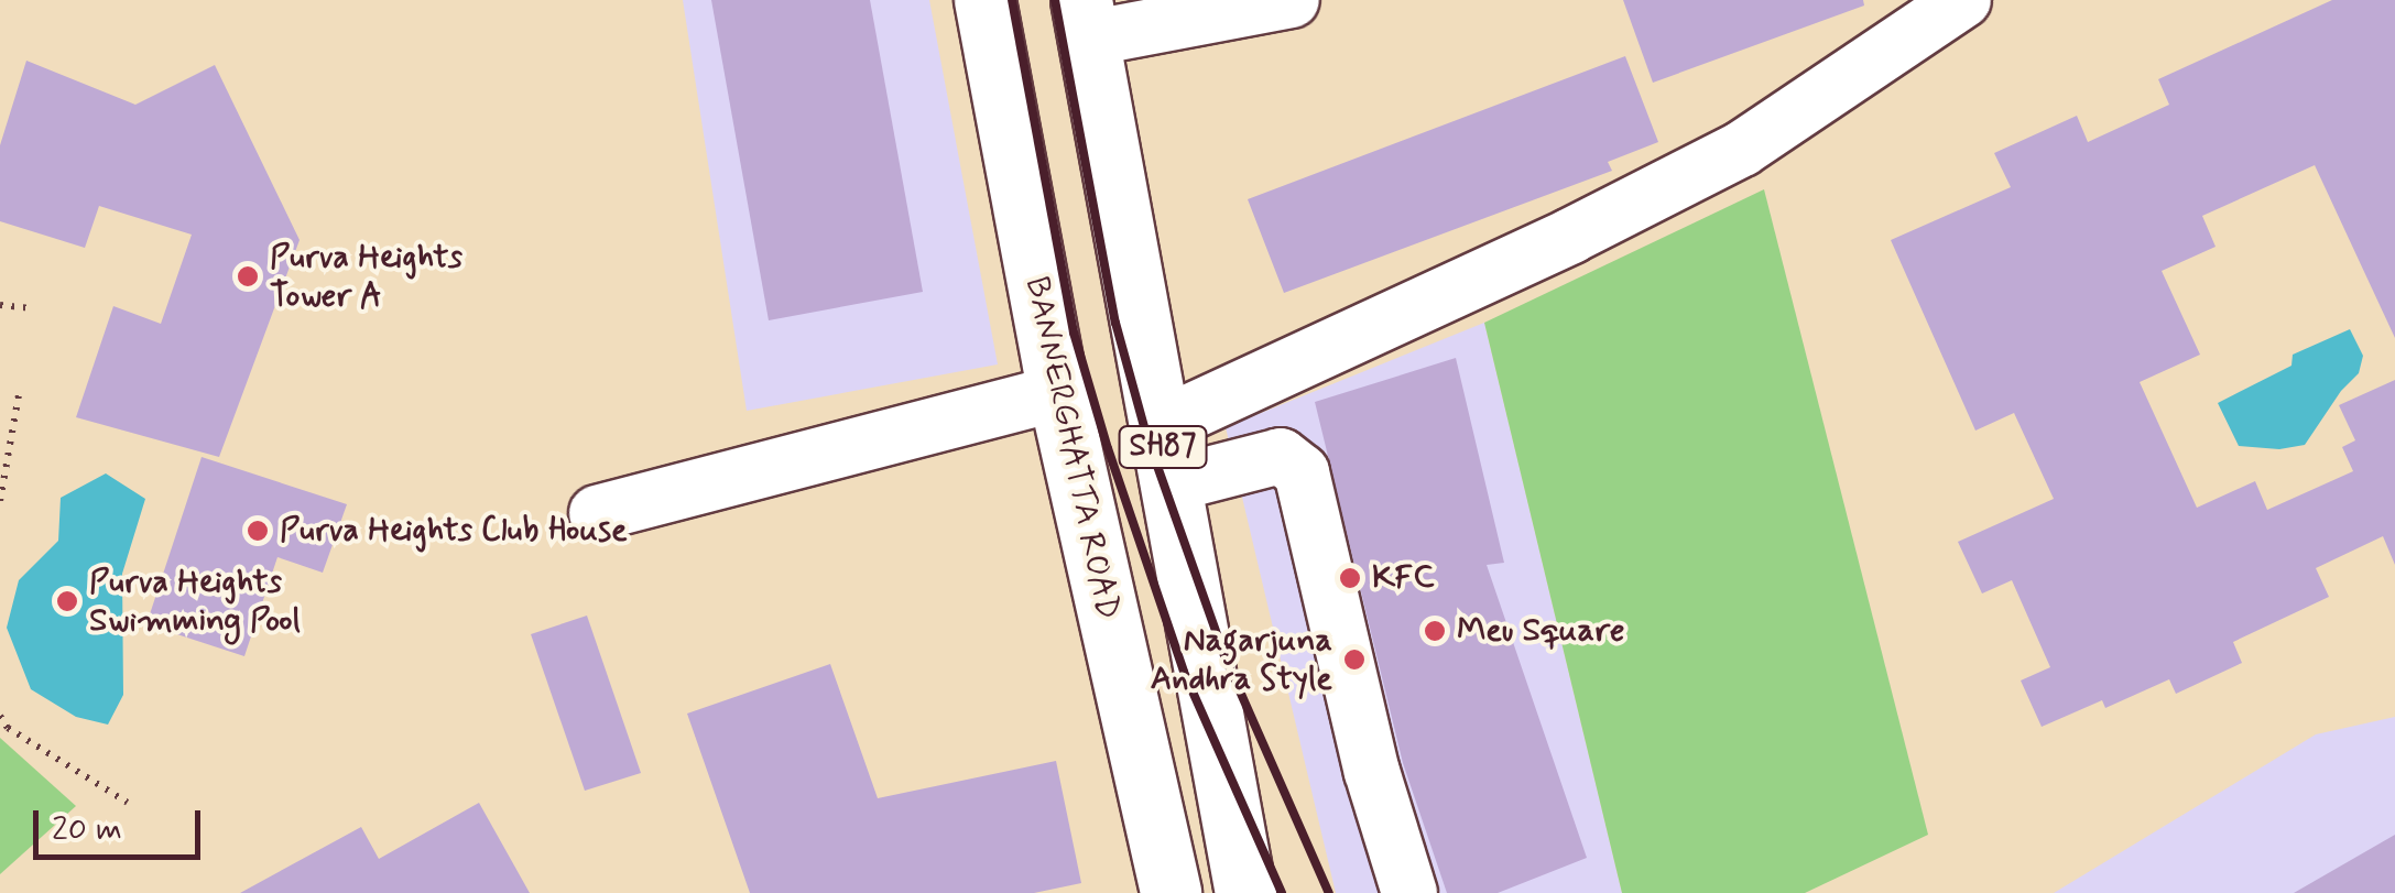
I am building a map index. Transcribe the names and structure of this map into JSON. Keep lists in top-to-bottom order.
{
  "streets": {
    "main road": ["SH87", "BANNERGHATTA ROAD"]
  },
  "places": [
    "Purva Heights Tower A",
    "Purva Heights Club House",
    "KFC",
    "Purva Heights Swimming Pool",
    "Meu Square",
    "Nagarjuna Andhra Style"
  ],
  "scale_bar": "20 m"
}
